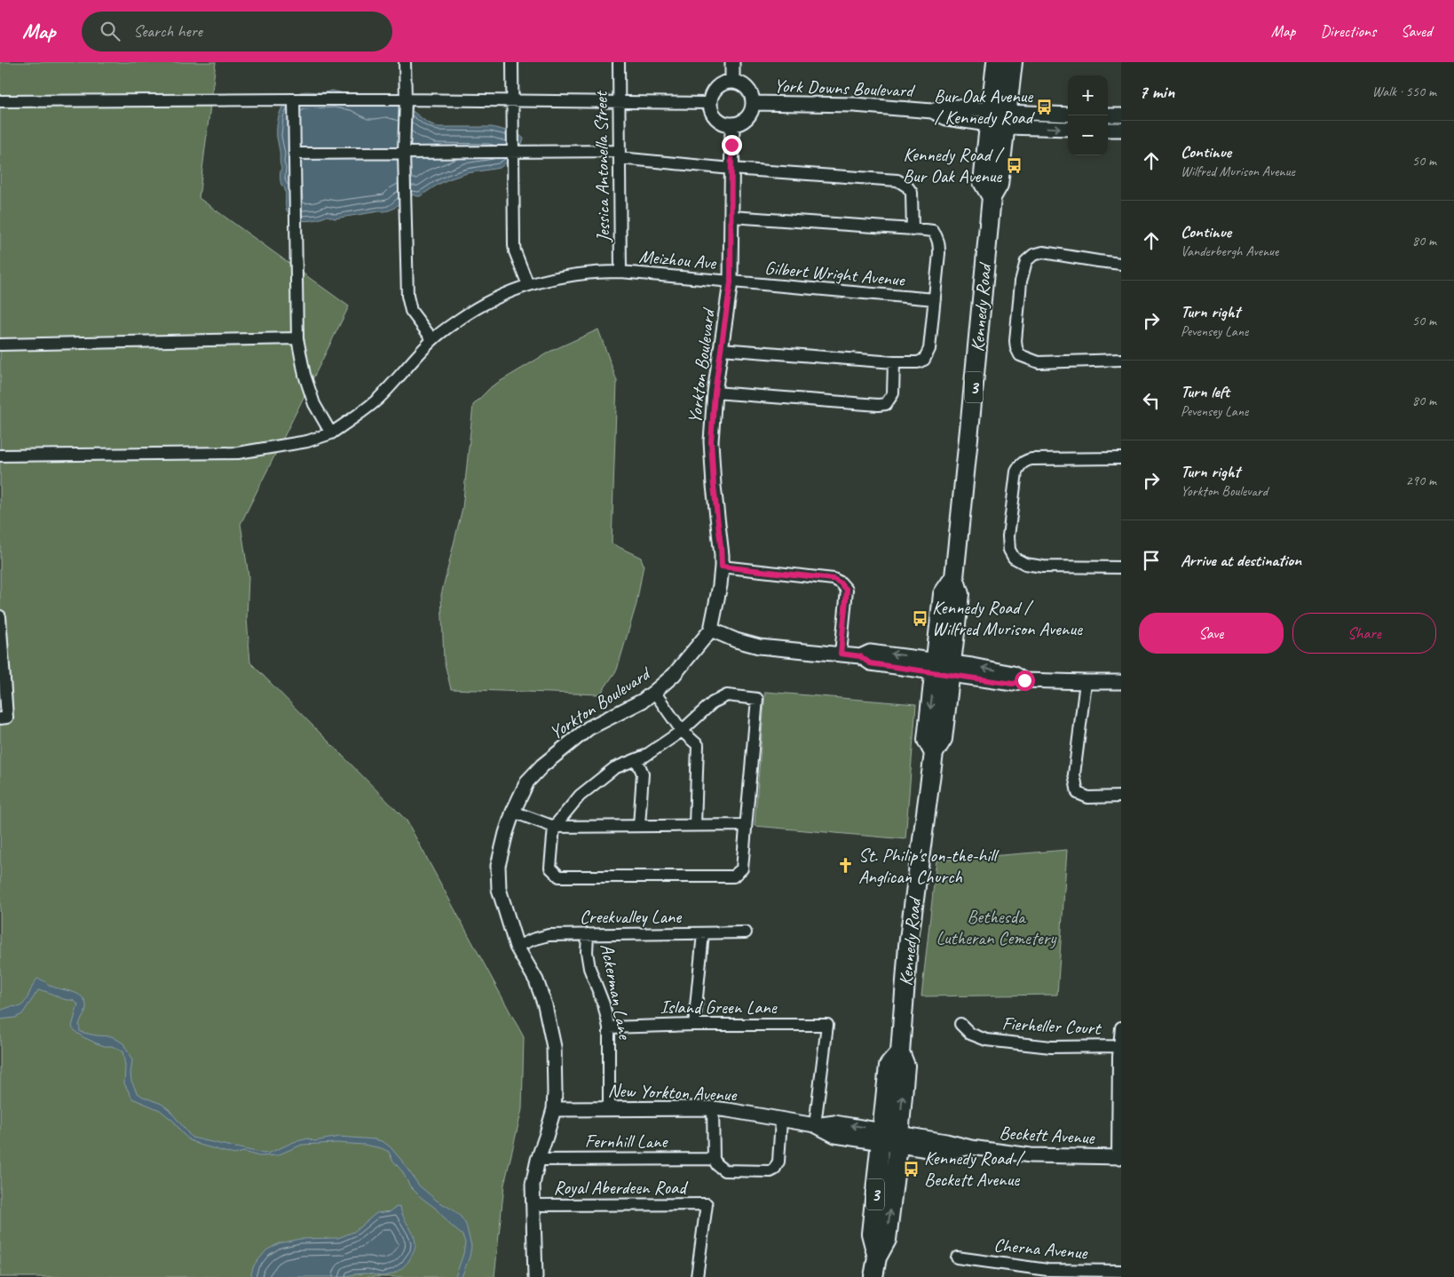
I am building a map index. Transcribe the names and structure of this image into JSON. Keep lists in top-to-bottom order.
{
  "streets": {
    "main road": ["Kennedy Road", "3"],
    "street": [
      "York Downs Boulevard",
      "Jessica Antonella Street",
      "Meizhou Ave",
      "Gilbert Wright Avenue",
      "Yorkton Boulevard",
      "Creekvalley Lane",
      "Ackerman Lane",
      "Island Green Lane",
      "Fierheller Court",
      "New Yorkton Avenue",
      "Beckett Avenue",
      "Fernhill Lane",
      "Royal Aberdeen Road",
      "Cherna Avenue"
    ]
  },
  "crossings": [
    ["York Downs Boulevard", "Kennedy Road"],
    ["York Downs Boulevard", "Yorkton Boulevard"],
    ["Jessica Antonella Street", "Meizhou Ave"],
    ["Meizhou Ave", "Gilbert Wright Avenue"],
    ["Meizhou Ave", "Yorkton Boulevard"],
    ["Gilbert Wright Avenue", "Yorkton Boulevard"],
    ["Kennedy Road", "New Yorkton Avenue"],
    ["Kennedy Road", "Beckett Avenue"],
    ["Yorkton Boulevard", "Creekvalley Lane"],
    ["Yorkton Boulevard", "New Yorkton Avenue"],
    ["Yorkton Boulevard", "Fernhill Lane"],
    ["Yorkton Boulevard", "Royal Aberdeen Road"],
    ["Creekvalley Lane", "Ackerman Lane"],
    ["Ackerman Lane", "Island Green Lane"],
    ["Ackerman Lane", "New Yorkton Avenue"],
    ["Island Green Lane", "New Yorkton Avenue"],
    ["New Yorkton Avenue", "Beckett Avenue"]
  ],
  "parks": ["Bethesda Lutheran Cemetery"],
  "places": {
    "bus stop": [
      "Bur Oak Avenue / Kennedy Road",
      "Kennedy Road / Bur Oak Avenue",
      "Kennedy Road / Wilfred Murison Avenue",
      "Kennedy Road / Beckett Avenue"
    ],
    "church": ["St. Philip's on-the-hill Anglican Church"]
  },
  "page": {
    "header": "Map",
    "search": "Search here",
    "nav": ["Map", "Directions", "Saved"],
    "heading": ["7 min", "Walk · 550 m"],
    "map_buttons": ["+", "−"],
    "list": [
      ["Continue", "Wilfred Murison Avenue", "50 m"],
      ["Continue", "Vanderbergh Avenue", "80 m"],
      ["Turn right", "Pevensey Lane", "50 m"],
      ["Turn left", "Pevensey Lane", "80 m"],
      ["Turn right", "Yorkton Boulevard", "290 m"],
      "Arrive at destination"
    ],
    "buttons": ["Save", "Share"]
  }
}
